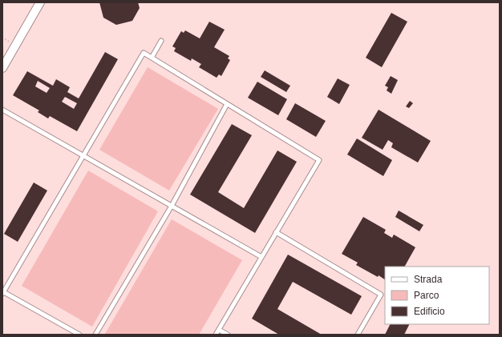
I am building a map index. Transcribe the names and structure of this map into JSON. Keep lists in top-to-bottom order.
{
  "legend": ["Strada", "Parco", "Edificio"]
}
